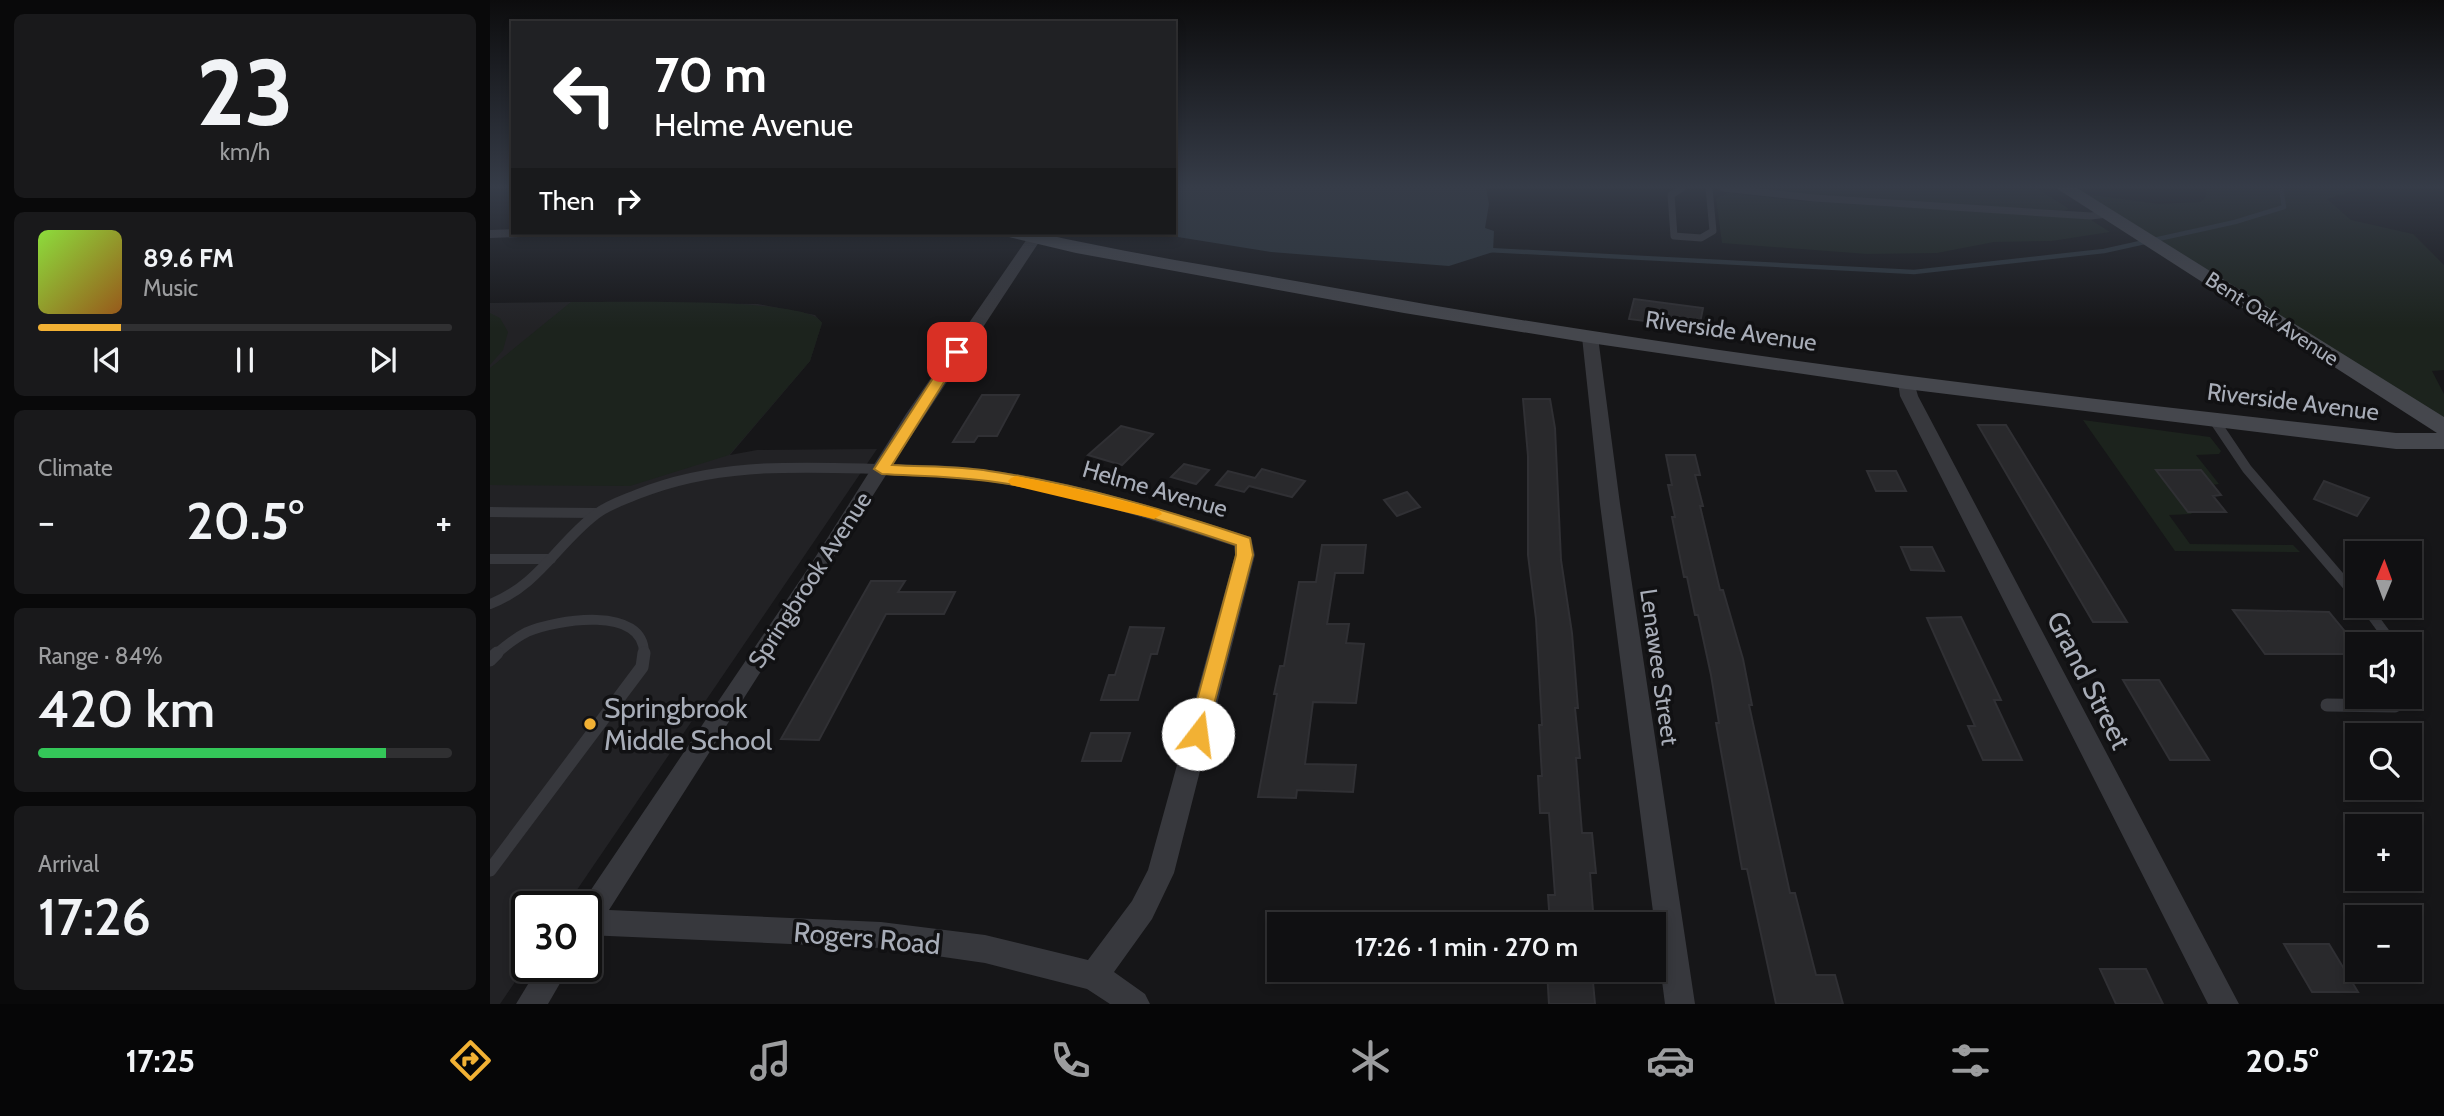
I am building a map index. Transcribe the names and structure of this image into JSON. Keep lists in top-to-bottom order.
{
  "streets": {
    "street": [
      "Bent Oak Avenue",
      "Riverside Avenue",
      "Helme Avenue",
      "Springbrook Avenue",
      "Lenawee Street",
      "Grand Street",
      "Rogers Road"
    ]
  },
  "crossings": [
    ["Riverside Avenue", "Springbrook Avenue"],
    ["Riverside Avenue", "Lenawee Street"],
    ["Riverside Avenue", "Grand Street"],
    ["Helme Avenue", "Springbrook Avenue"],
    ["Helme Avenue", "Rogers Road"]
  ],
  "places": ["Springbrook Middle School"],
  "north": "top",
  "page": {
    "tile": [
      ["23", "km/h"],
      "Climate",
      ["Range · 84%", "420 km"],
      ["Arrival", "17:26"]
    ],
    "turn": ["70 m", "Helme Avenue"],
    "then": "Then",
    "song": ["89.6 FM", "Music"],
    "heat": ["−", "20.5°", "+"],
    "map_buttons": ["+", "−"],
    "limit": "30",
    "trip": "17:26 · 1 min · 270 m",
    "tabs": ["17:25", "20.5°"]
  }
}
